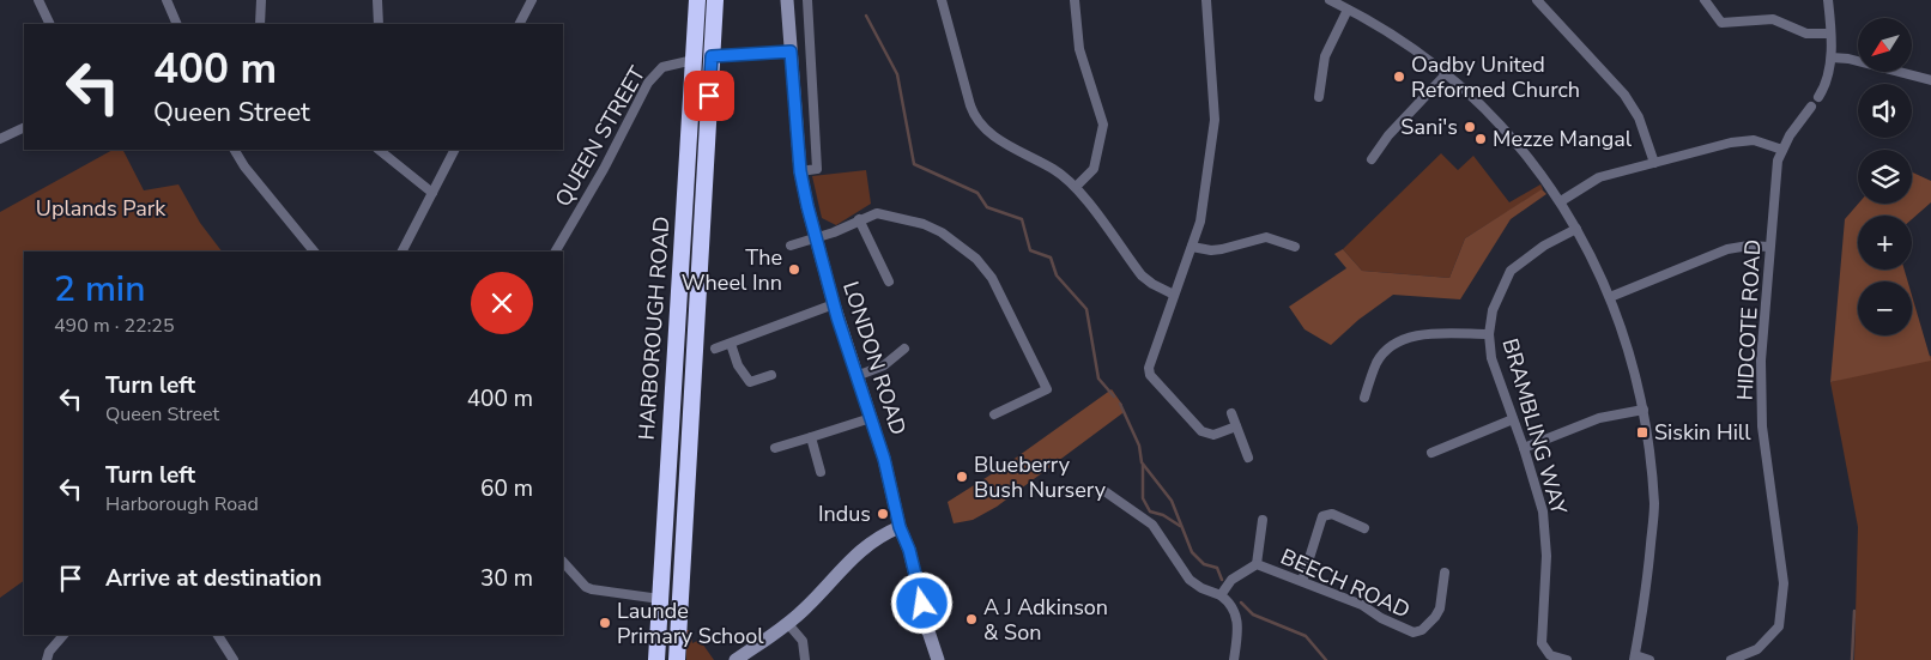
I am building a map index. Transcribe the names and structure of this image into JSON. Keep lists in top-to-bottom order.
{
  "streets": {
    "highway": ["HARBOROUGH ROAD"],
    "main road": ["LONDON ROAD"],
    "street": [
      "QUEEN STREET",
      "HIDCOTE ROAD",
      "BRAMBLING WAY",
      "BEECH ROAD"
    ]
  },
  "crossings": [
    ["QUEEN STREET", "HARBOROUGH ROAD"]
  ],
  "parks": ["Uplands Park"],
  "places": {
    "other": [
      "Oadby United Reformed Church",
      "Sani's",
      "Mezze Mangal",
      "The Wheel Inn",
      "Blueberry Bush Nursery",
      "Indus",
      "A J Adkinson & Son",
      "Launde Primary School"
    ],
    "transit": ["Siskin Hill"]
  },
  "north": "bottom left",
  "page": {
    "map_buttons": ["+", "−"],
    "turn": ["400 m", "Queen Street"],
    "heading": ["2 min", "490 m · 22:25"],
    "list": [
      {
        "name": "Turn left",
        "note": "Queen Street",
        "value": "400 m"
      },
      {
        "name": "Turn left",
        "note": "Harborough Road",
        "value": "60 m"
      },
      {
        "name": "Arrive at destination",
        "value": "30 m"
      }
    ]
  }
}
